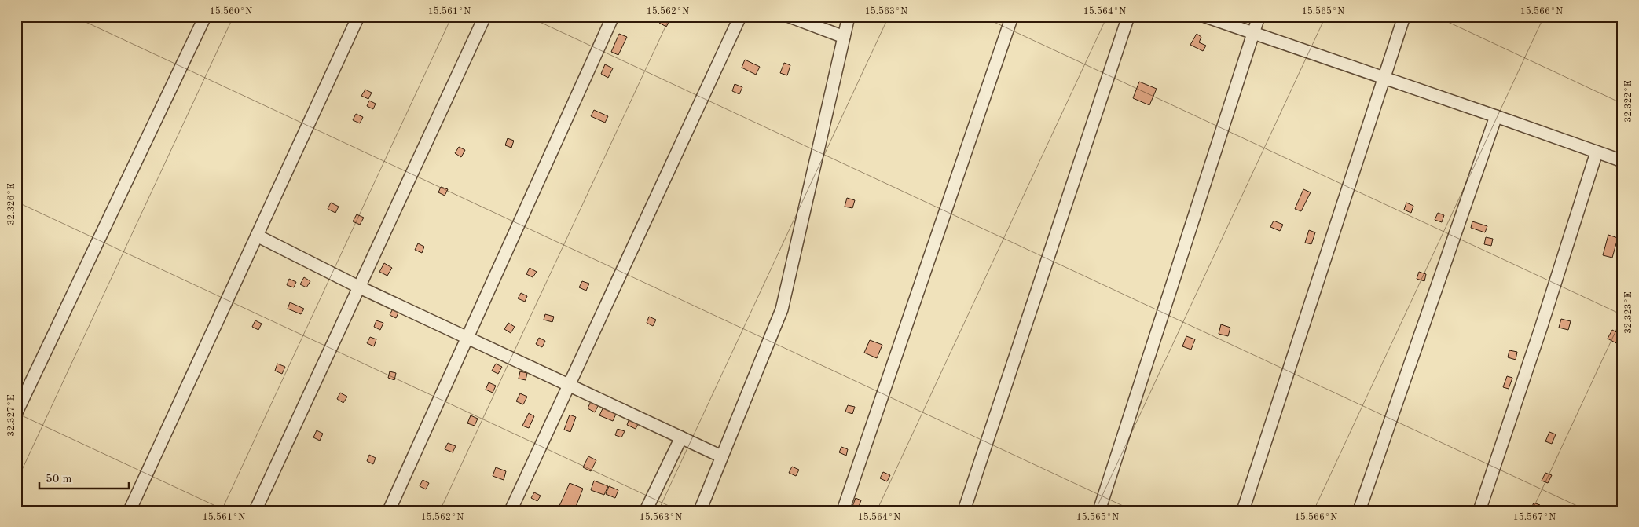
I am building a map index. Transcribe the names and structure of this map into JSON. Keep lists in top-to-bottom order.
{
  "scale_bar": "50 m",
  "coordinates": [
    "15.560°N",
    "15.561°N",
    "15.562°N",
    "15.563°N",
    "15.564°N",
    "15.565°N",
    "15.566°N",
    "32.322°E",
    "32.326°E",
    "32.323°E",
    "32.327°E",
    "15.567°N"
  ]
}
